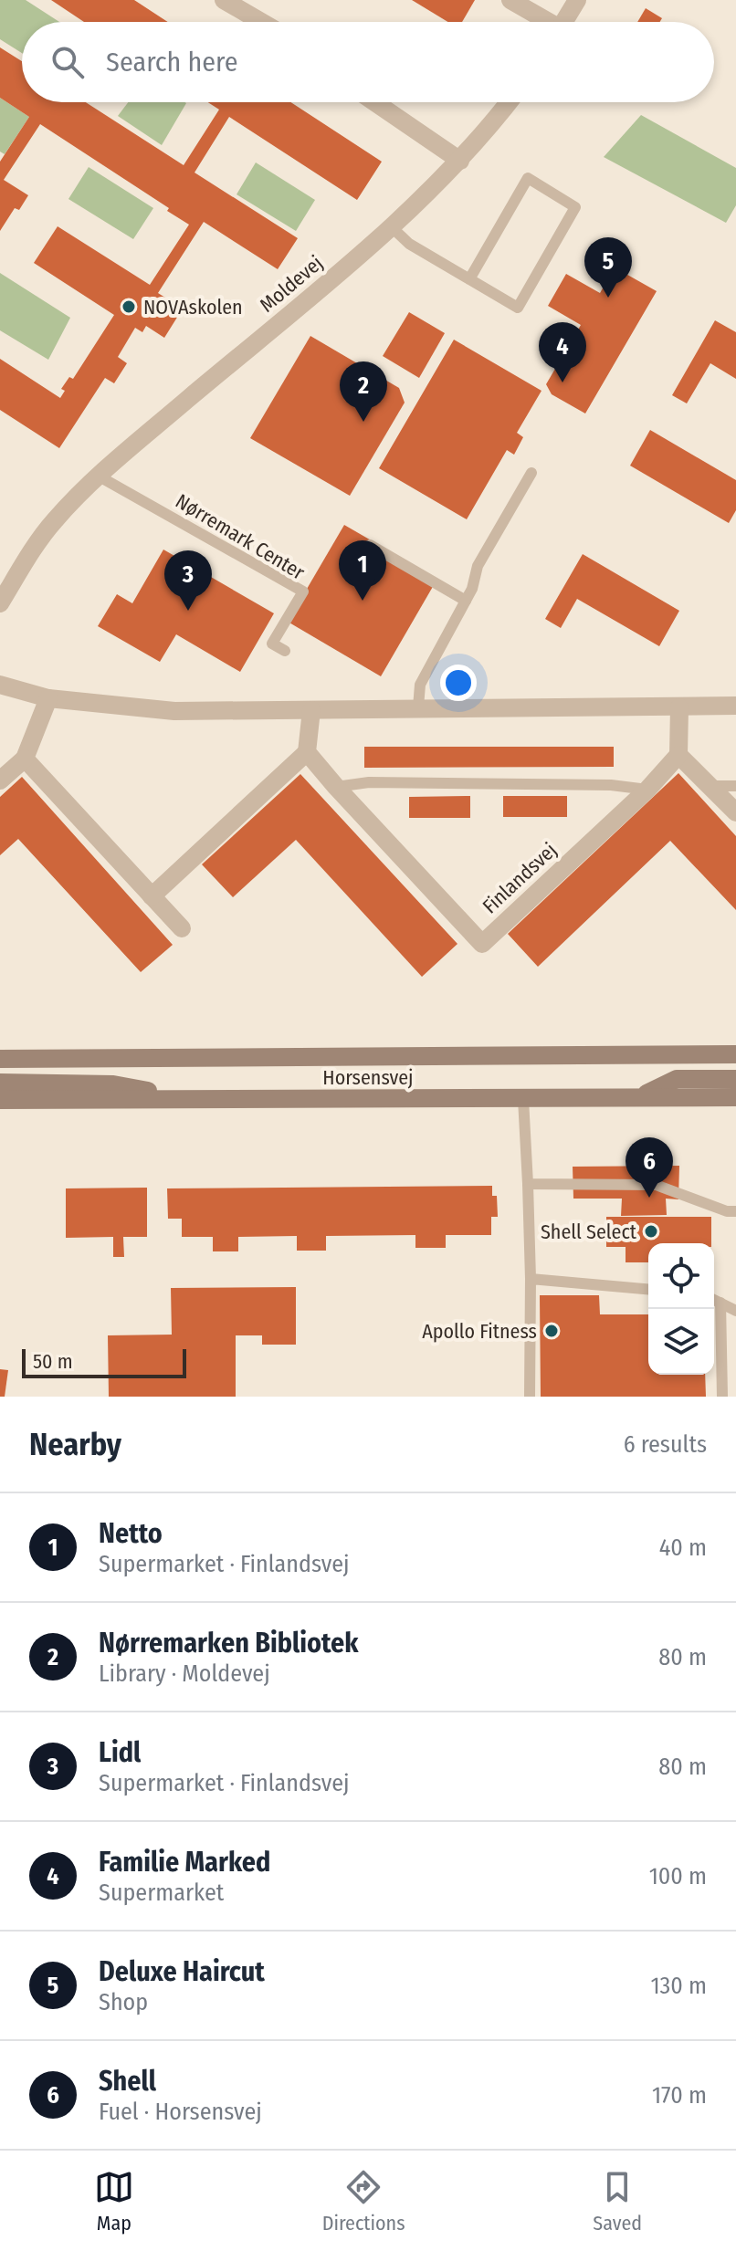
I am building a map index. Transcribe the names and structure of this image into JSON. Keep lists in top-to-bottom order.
{
  "streets": {
    "main road": ["Horsensvej"],
    "street": ["Moldevej", "Finlandsvej"],
    "lane": ["Nørremark Center"]
  },
  "crossings": [
    ["Moldevej", "Nørremark Center"]
  ],
  "places": ["NOVAskolen", "Shell Select", "Apollo Fitness"],
  "scale_bar": "50 m",
  "page": {
    "search": "Search here",
    "pins": [
      "5",
      "4",
      "2",
      "1",
      "3",
      "6"
    ],
    "scale": "50 m",
    "heading": ["Nearby", "6 results"],
    "list": [
      {
        "mark": "1",
        "name": "Netto",
        "note": "Supermarket · Finlandsvej",
        "value": "40 m"
      },
      {
        "mark": "2",
        "name": "Nørremarken Bibliotek",
        "note": "Library · Moldevej",
        "value": "80 m"
      },
      {
        "mark": "3",
        "name": "Lidl",
        "note": "Supermarket · Finlandsvej",
        "value": "80 m"
      },
      {
        "mark": "4",
        "name": "Familie Marked",
        "note": "Supermarket",
        "value": "100 m"
      },
      {
        "mark": "5",
        "name": "Deluxe Haircut",
        "note": "Shop",
        "value": "130 m"
      },
      {
        "mark": "6",
        "name": "Shell",
        "note": "Fuel · Horsensvej",
        "value": "170 m"
      }
    ],
    "nav": ["Map", "Directions", "Saved"]
  }
}
